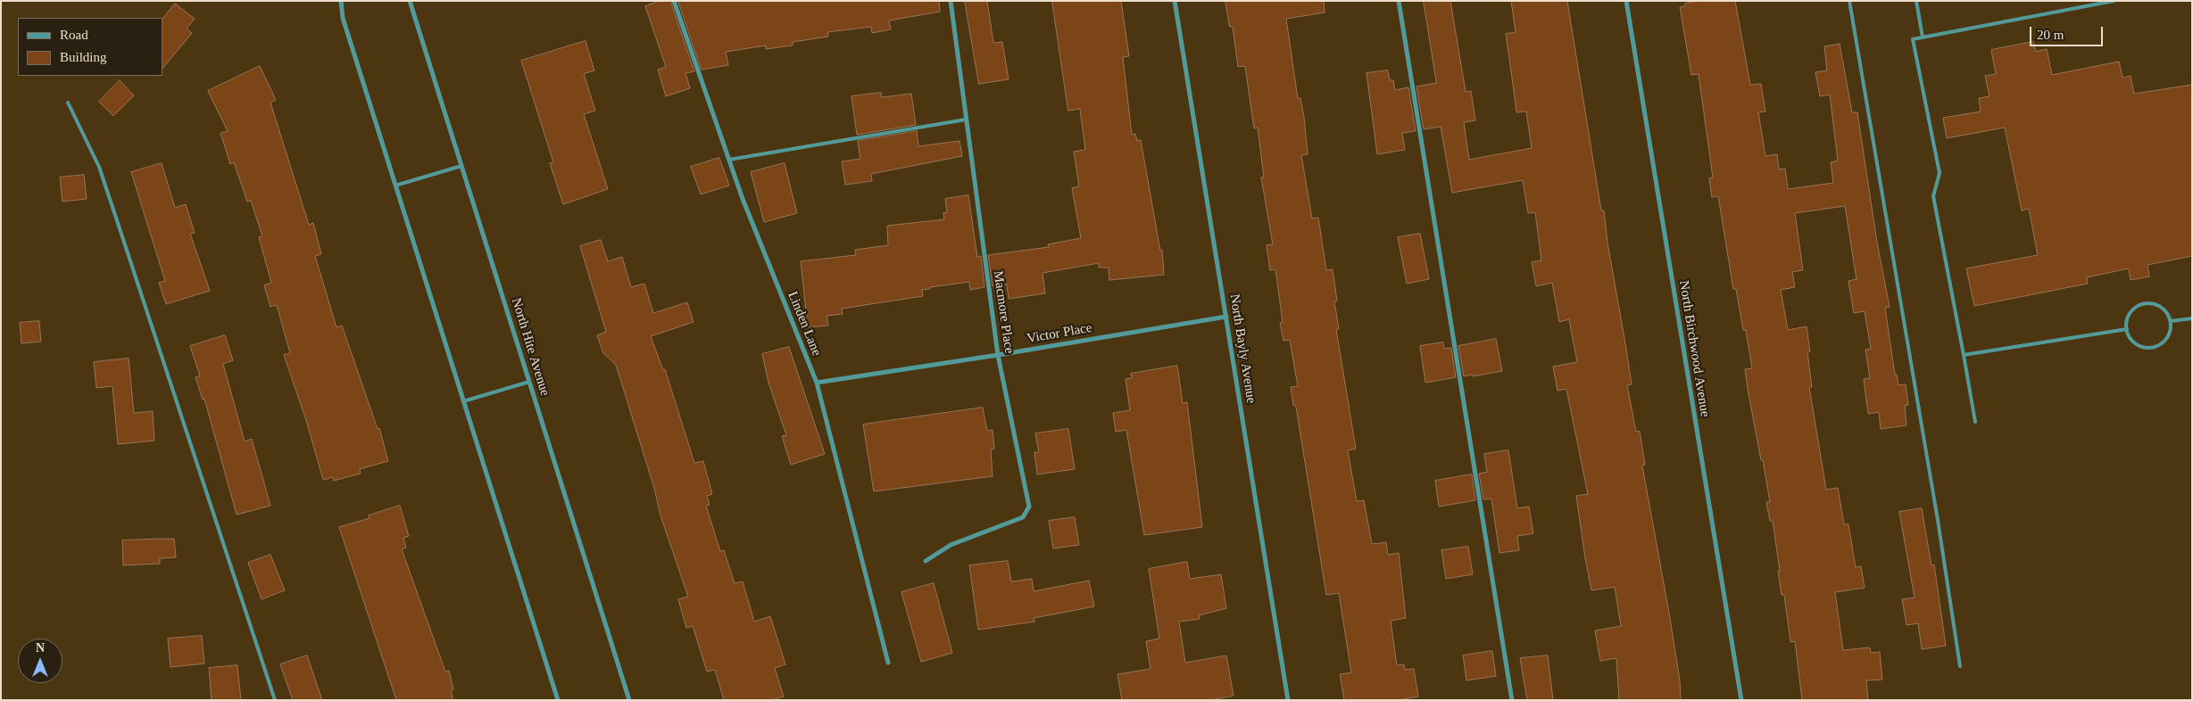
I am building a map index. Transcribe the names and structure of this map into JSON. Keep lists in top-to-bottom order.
{
  "streets": {
    "street": [
      "Macmore Place",
      "Linden Lane",
      "Victor Place",
      "North Hite Avenue",
      "North Bayly Avenue",
      "North Birchwood Avenue"
    ]
  },
  "crossings": [
    ["Macmore Place", "Victor Place"],
    ["Linden Lane", "Victor Place"],
    ["Victor Place", "North Bayly Avenue"]
  ],
  "legend": ["Road", "Building"],
  "scale_bar": "20 m",
  "north": "top"
}
